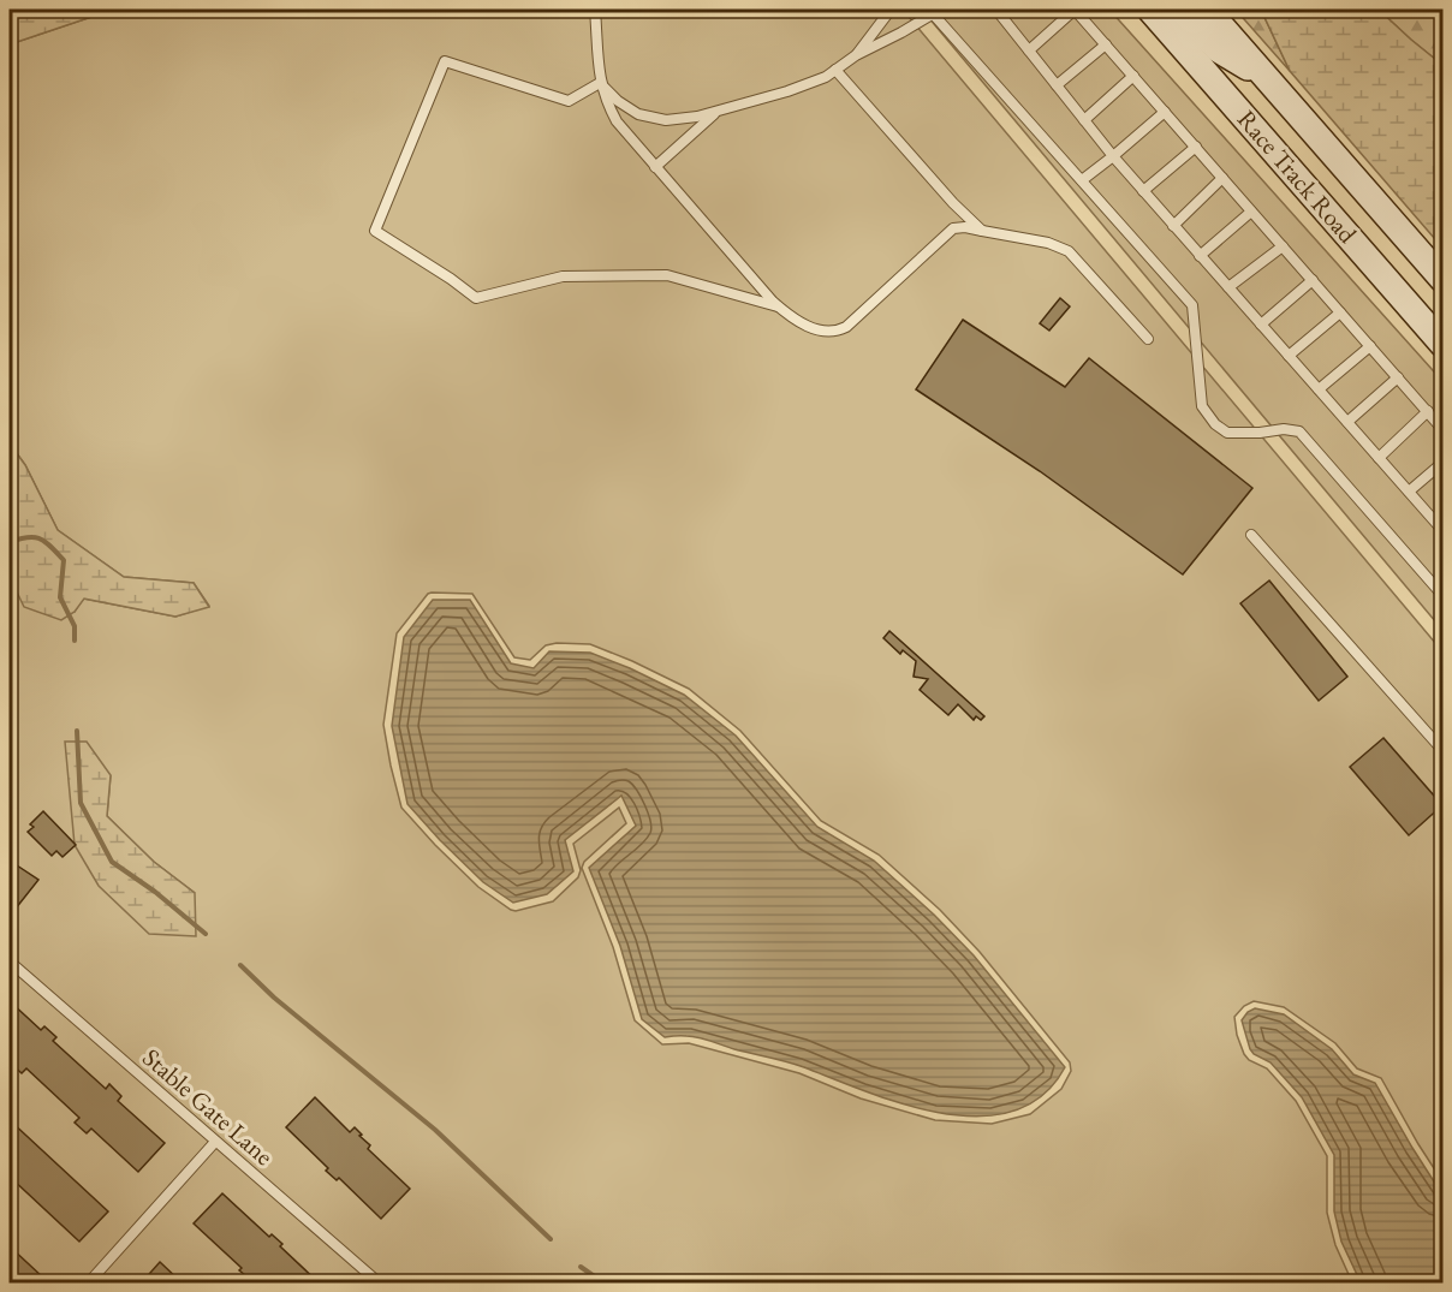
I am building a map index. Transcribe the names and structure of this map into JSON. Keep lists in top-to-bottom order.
{
  "streets": {
    "main road": ["Race Track Road"],
    "lane": ["Stable Gate Lane"]
  }
}
